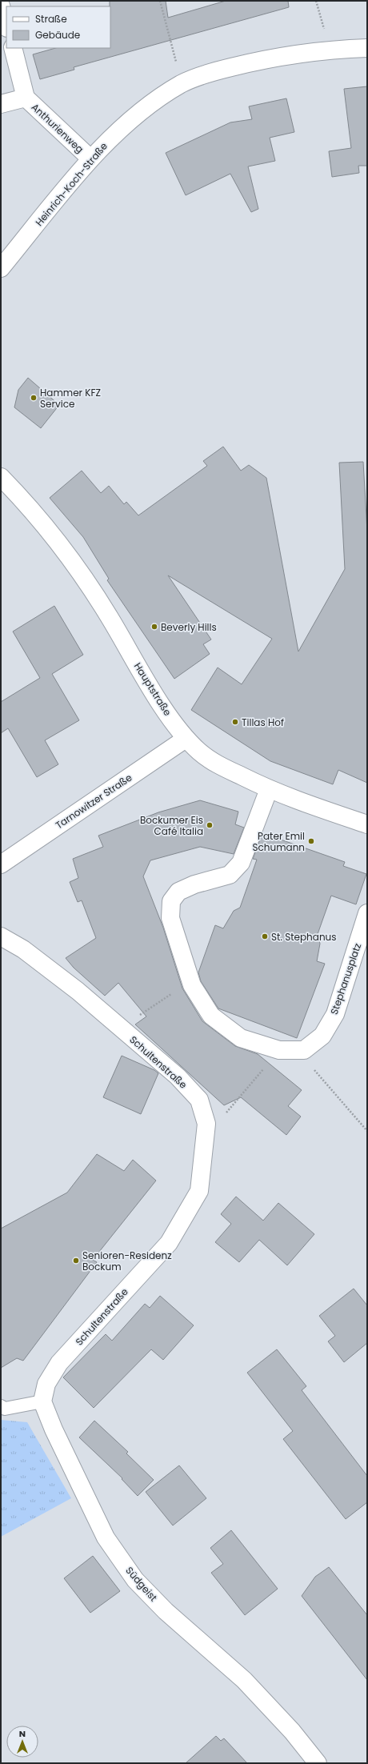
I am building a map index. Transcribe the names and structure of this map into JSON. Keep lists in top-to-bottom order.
{
  "streets": {
    "street": [
      "Anthurienweg",
      "Heinrich-Koch-Straße",
      "Hauptstraße",
      "Tarnowitzer Straße",
      "Stephanusplatz",
      "Schultenstraße",
      "Südgeist"
    ]
  },
  "crossings": [
    ["Anthurienweg", "Heinrich-Koch-Straße"],
    ["Hauptstraße", "Tarnowitzer Straße"],
    ["Schultenstraße", "Südgeist"]
  ],
  "places": [
    "Hammer KFZ Service",
    "Beverly Hills",
    "Tillas Hof",
    "Bockumer Eis Café Italia",
    "Pater Emil Schumann",
    "St. Stephanus",
    "Senioren-Residenz Bockum"
  ],
  "legend": ["Straße", "Gebäude"],
  "north": "top"
}
